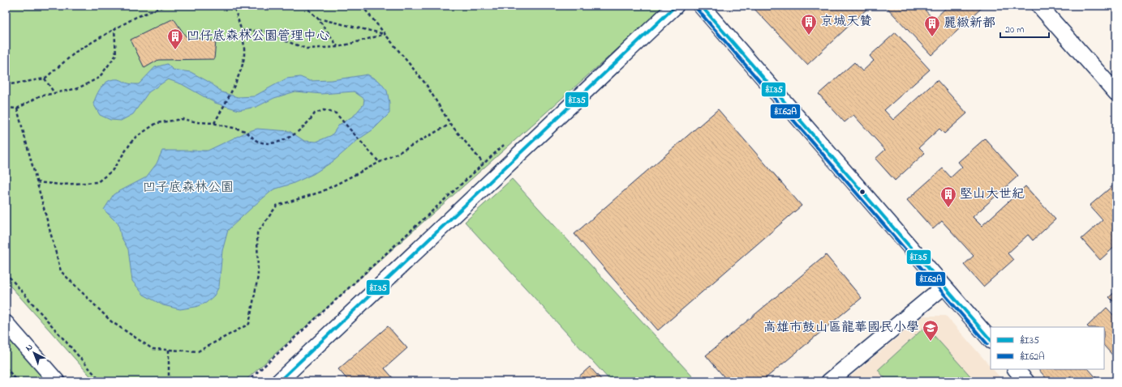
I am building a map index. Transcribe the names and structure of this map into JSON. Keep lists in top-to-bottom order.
{
  "parks": ["凹子底森林公園"],
  "places": {
    "building": [
      "京城天贊",
      "麗緻新都",
      "凹仔底森林公園管理中心",
      "堅山大世紀"
    ],
    "school or university": ["高雄市鼓山區龍華國民小學"]
  },
  "lines": ["transit line 紅35", "transit line 紅62A"],
  "legend": ["紅35", "紅62A"],
  "scale_bar": "20 m",
  "north": "top left"
}
